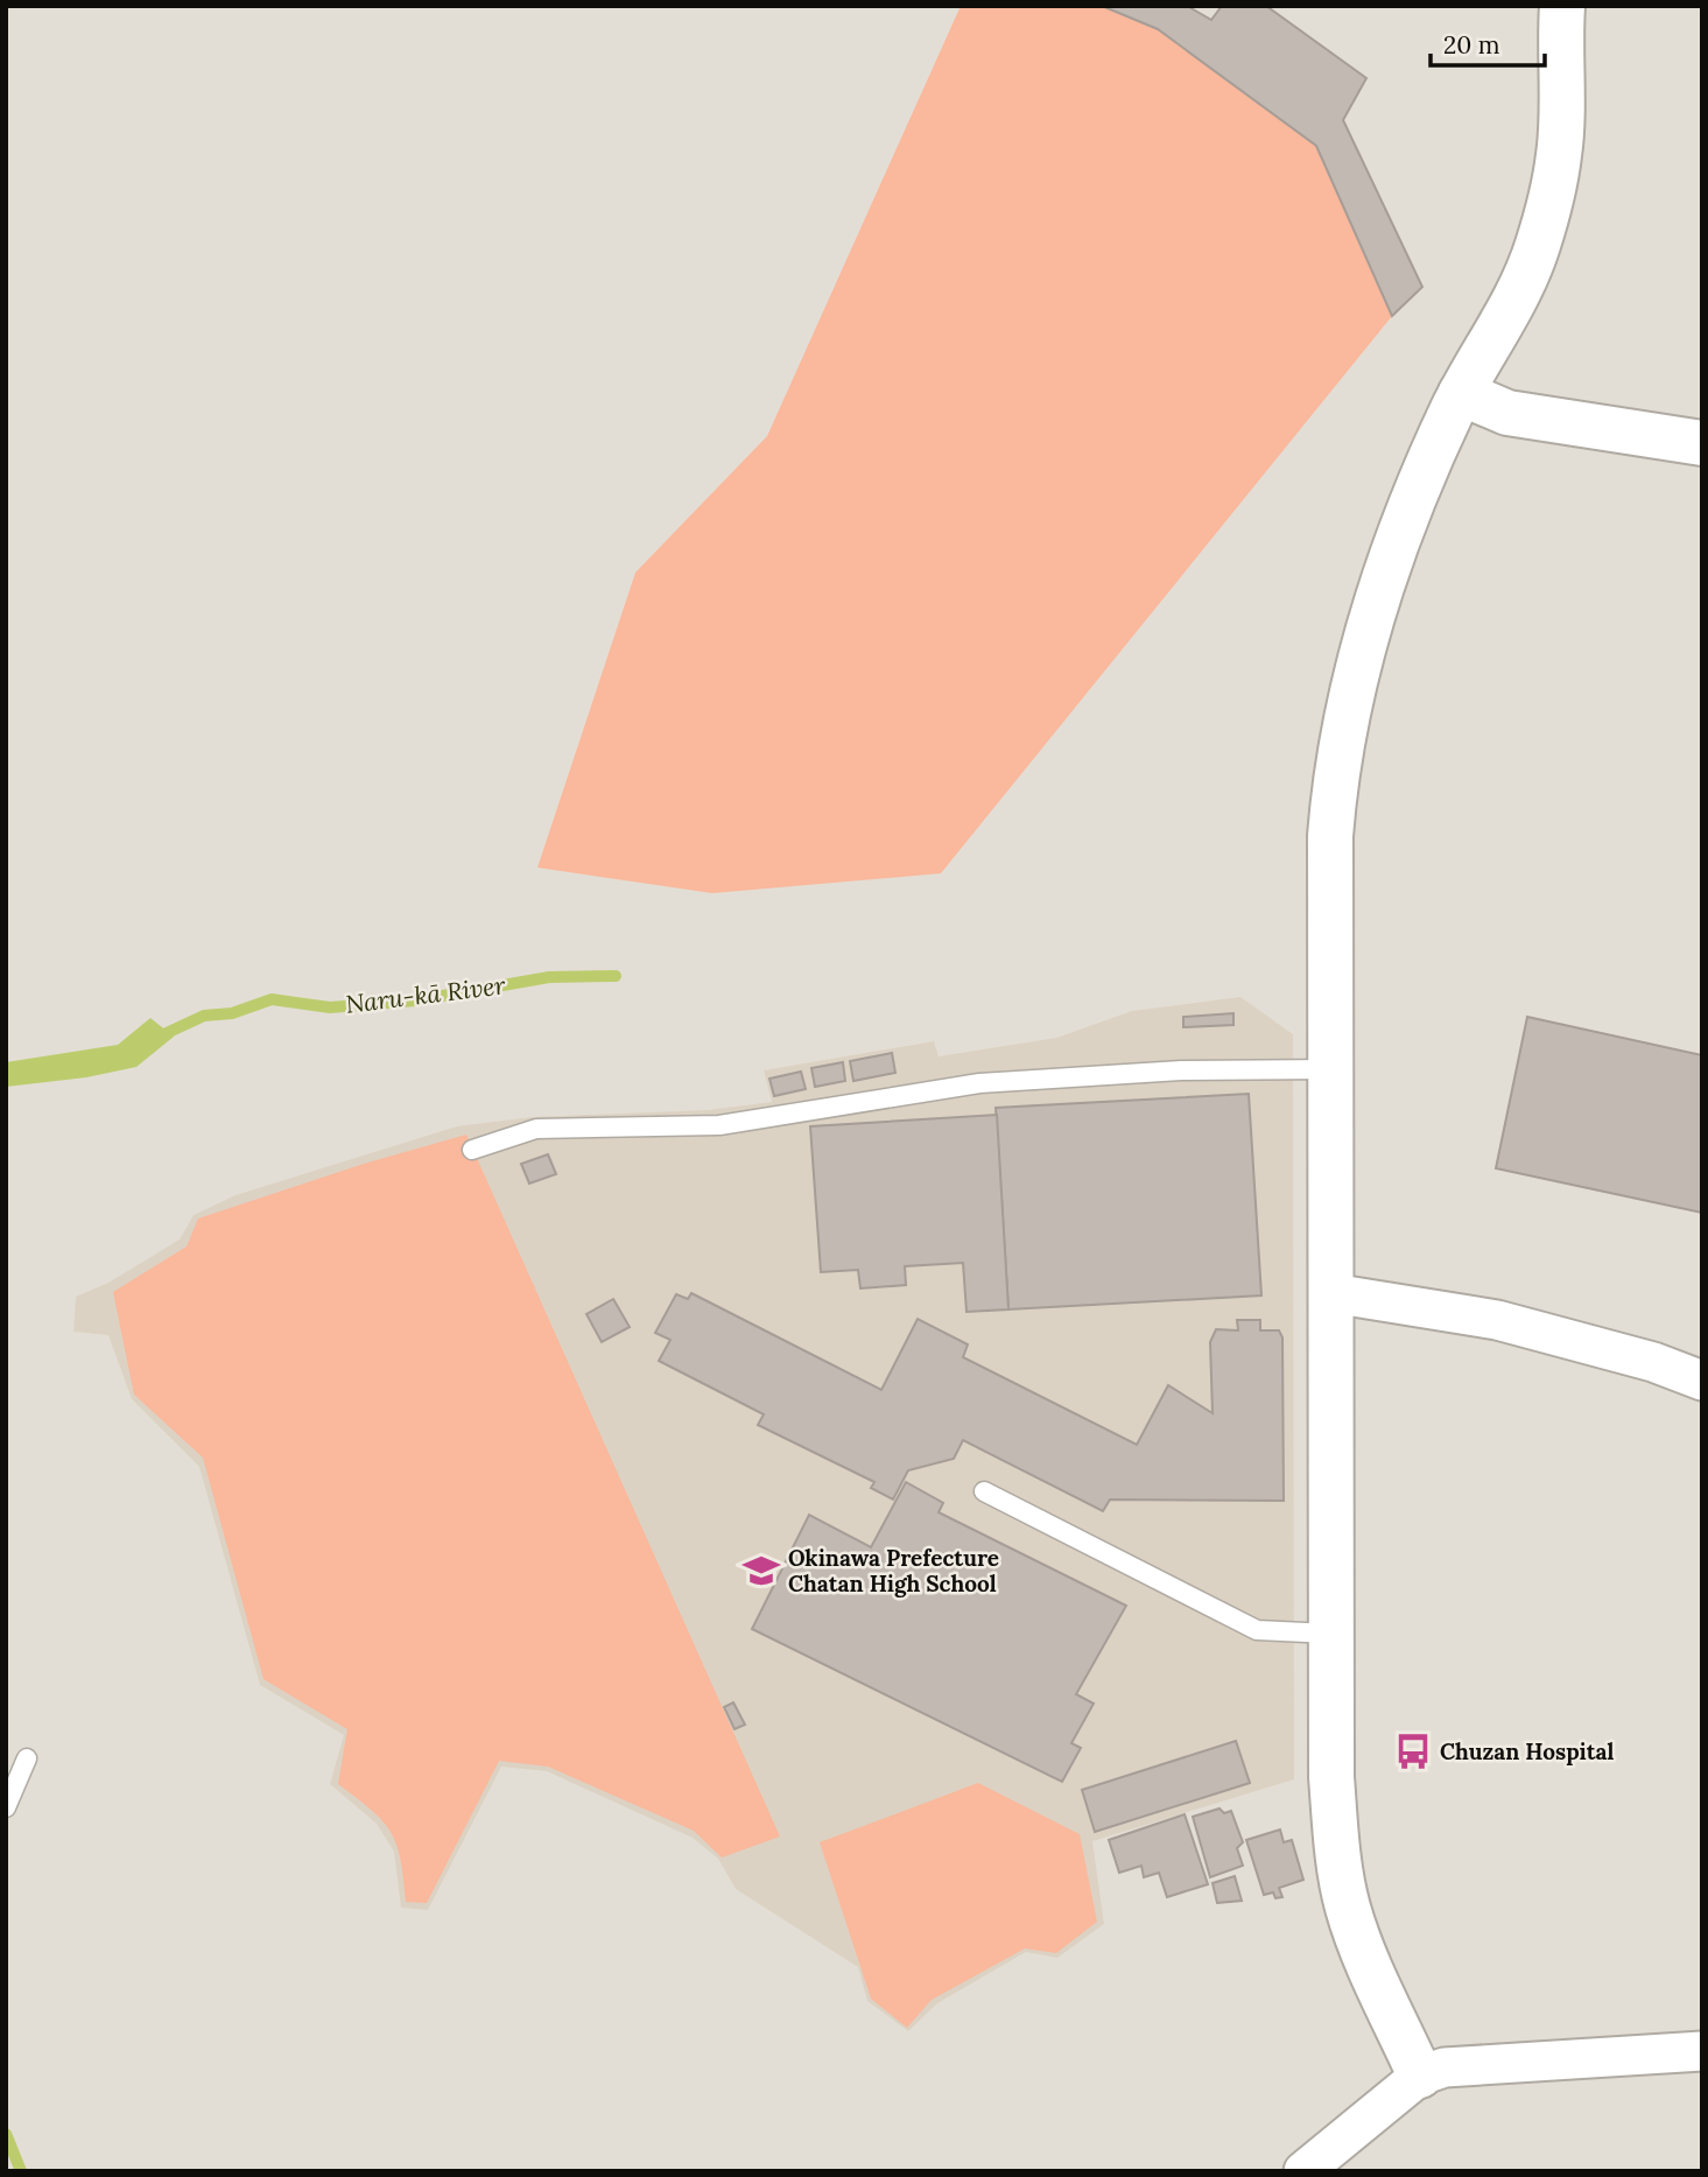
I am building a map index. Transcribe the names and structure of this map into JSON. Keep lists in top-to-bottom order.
{
  "water": ["Naru-kā River"],
  "places": {
    "school or university": ["Okinawa Prefecture Chatan High School"],
    "bus stop": ["Chuzan Hospital"]
  },
  "scale_bar": "20 m"
}
